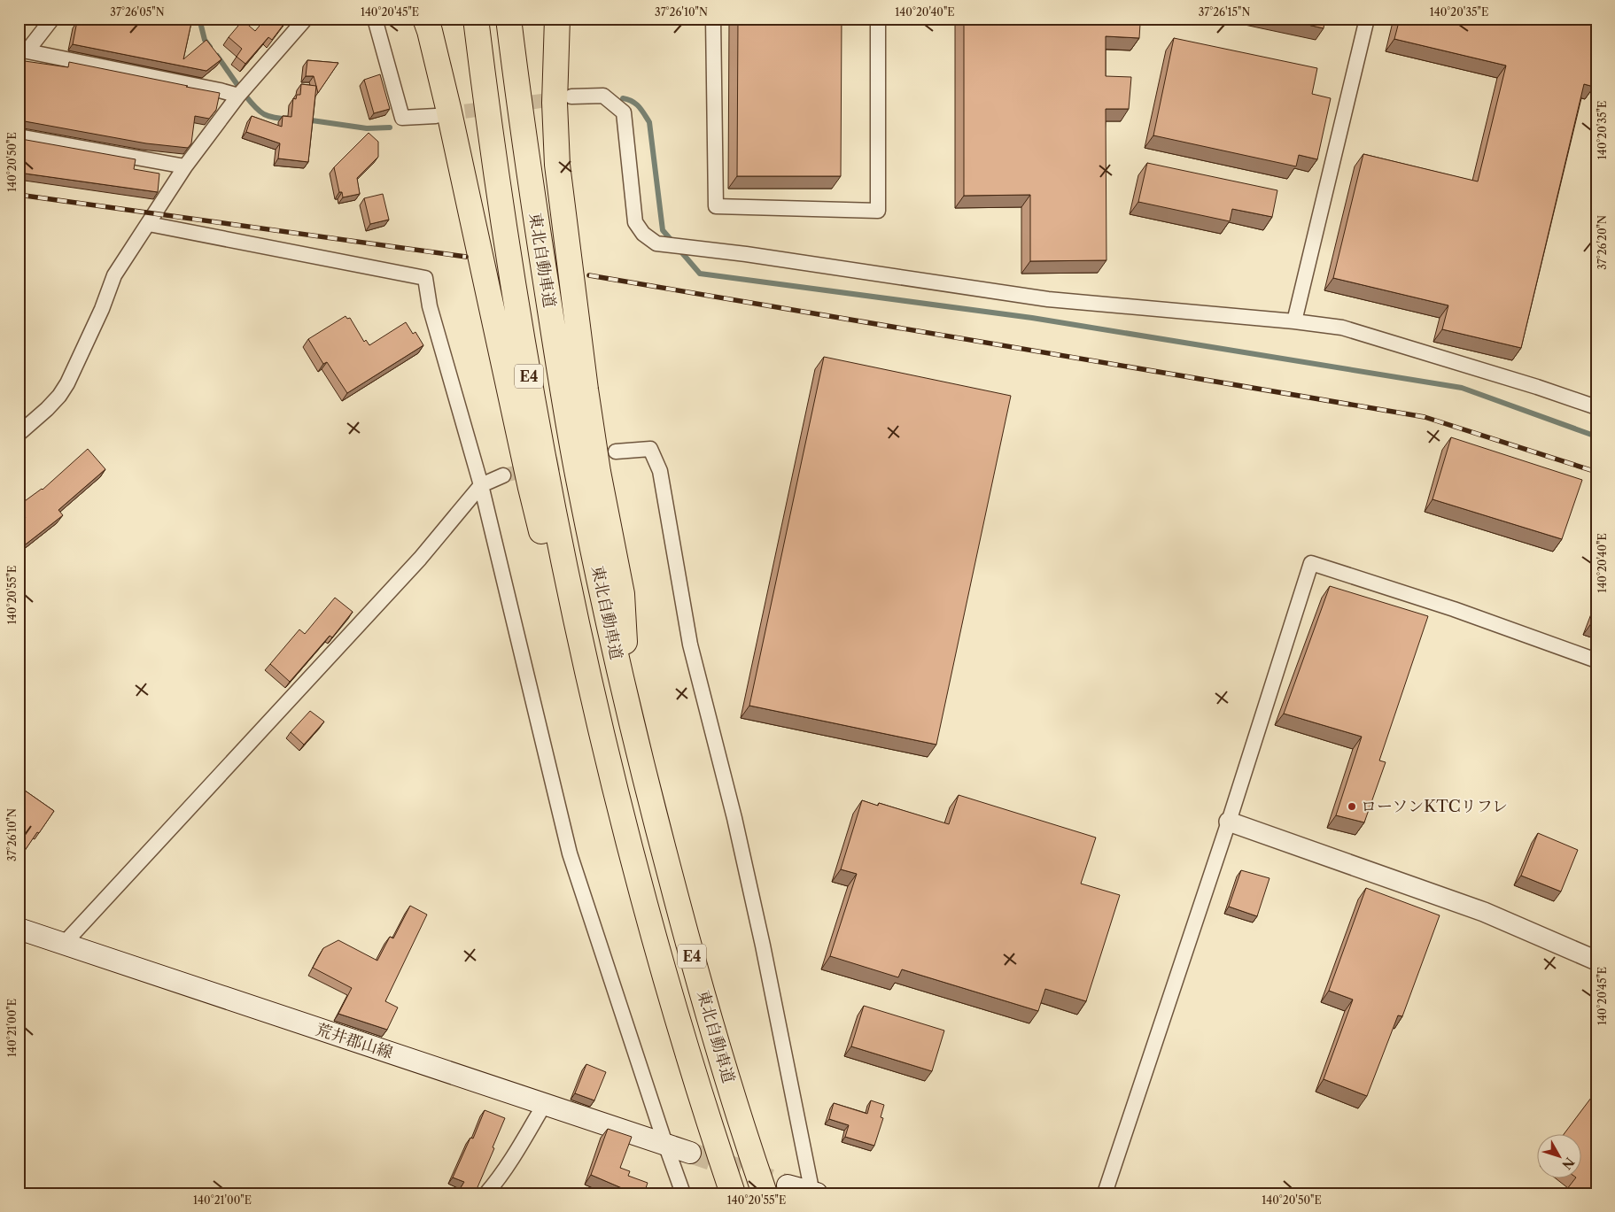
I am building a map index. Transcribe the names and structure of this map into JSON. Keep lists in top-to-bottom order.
{
  "streets": {
    "highway": ["東北自動車道", "E4"],
    "main road": ["荒井郡山線"]
  },
  "places": ["ローソンKTCリフレ"],
  "north": "bottom right",
  "coordinates": [
    "37°26'05\"N",
    "140°20'45\"E",
    "37°26'10\"N",
    "140°20'40\"E",
    "37°26'15\"N",
    "140°20'35\"E",
    "140°20'50\"E",
    "37°26'20\"N",
    "140°20'55\"E",
    "140°21'00\"E"
  ]
}
